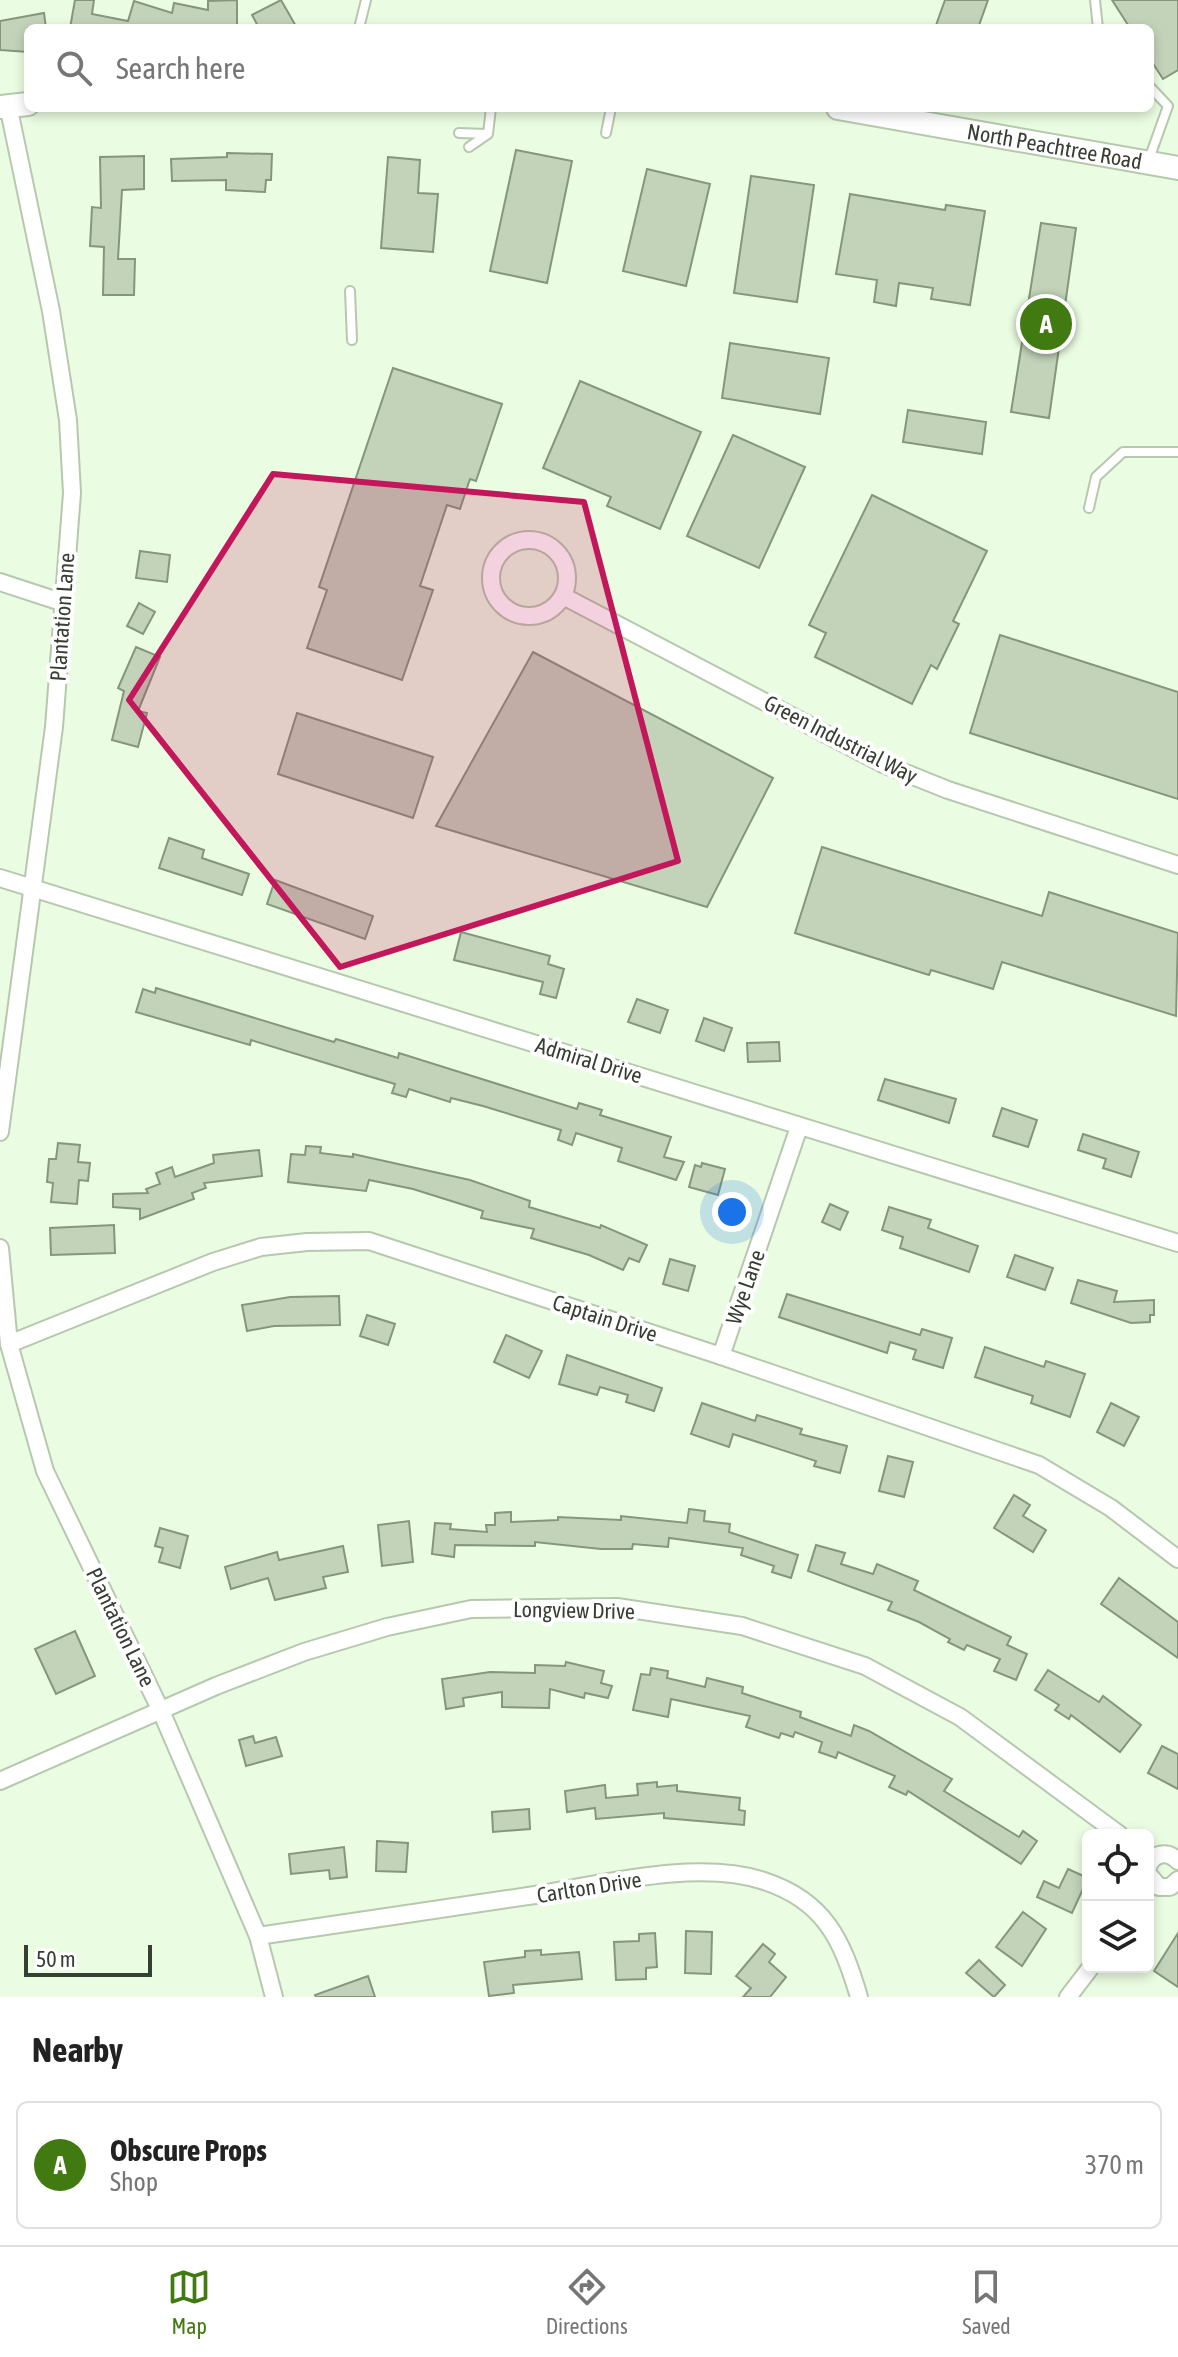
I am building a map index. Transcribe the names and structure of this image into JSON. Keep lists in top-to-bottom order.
{
  "streets": {
    "street": [
      "North Peachtree Road",
      "Plantation Lane",
      "Green Industrial Way",
      "Admiral Drive",
      "Wye Lane",
      "Captain Drive",
      "Longview Drive",
      "Carlton Drive"
    ]
  },
  "crossings": [
    ["Plantation Lane", "Admiral Drive"],
    ["Plantation Lane", "Captain Drive"],
    ["Plantation Lane", "Longview Drive"],
    ["Plantation Lane", "Carlton Drive"],
    ["Admiral Drive", "Wye Lane"],
    ["Wye Lane", "Captain Drive"]
  ],
  "scale_bar": "50 m",
  "page": {
    "search": "Search here",
    "pins": "A",
    "scale": "50 m",
    "heading": "Nearby",
    "list": [
      {
        "mark": "A",
        "name": "Obscure Props",
        "note": "Shop",
        "value": "370 m"
      }
    ],
    "nav": ["Map", "Directions", "Saved"]
  }
}
